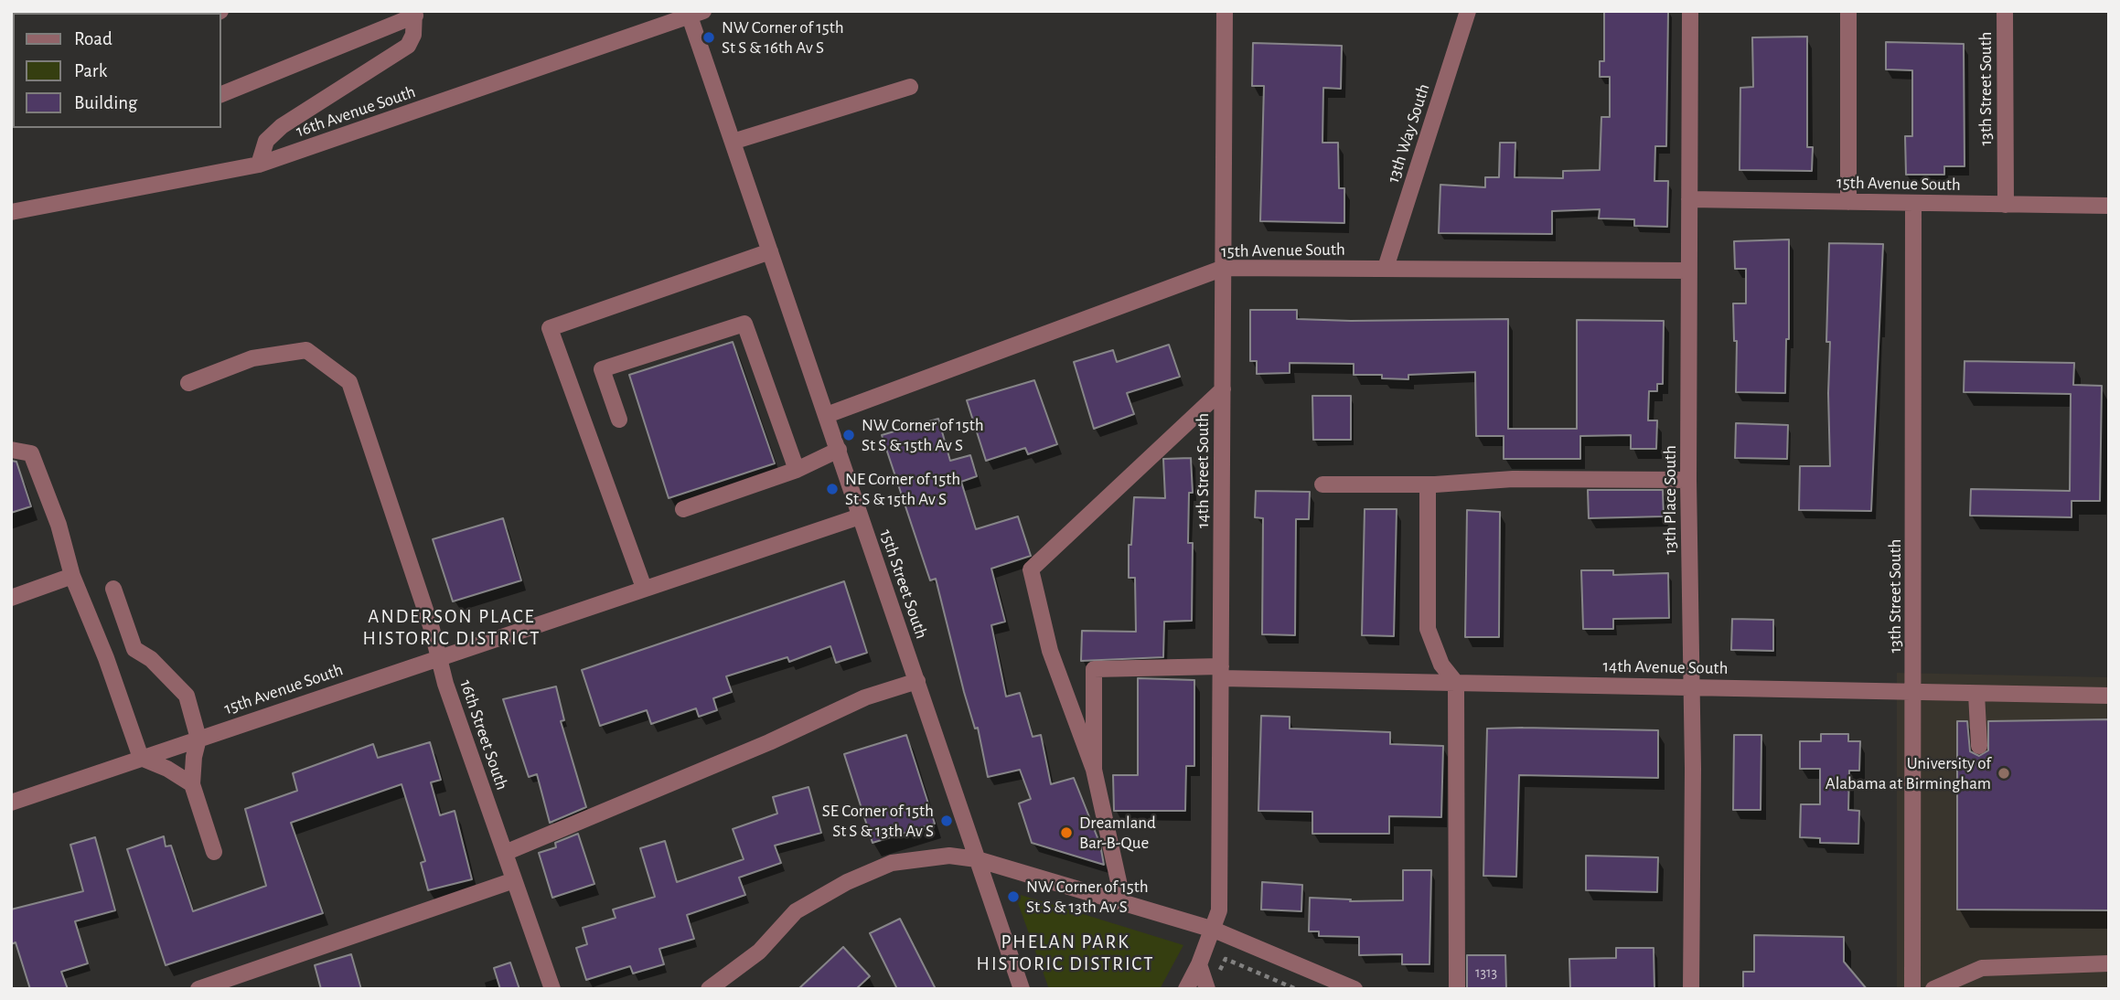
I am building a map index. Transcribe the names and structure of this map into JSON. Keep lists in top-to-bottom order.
{
  "streets": {
    "street": [
      "13th Street South",
      "16th Avenue South",
      "13th Way South",
      "15th Avenue South",
      "14th Street South",
      "13th Place South",
      "15th Street South",
      "14th Avenue South",
      "16th Street South"
    ]
  },
  "crossings": [
    ["13th Street South", "15th Avenue South"],
    ["13th Street South", "14th Avenue South"],
    ["16th Avenue South", "15th Street South"],
    ["13th Way South", "15th Avenue South"],
    ["15th Avenue South", "14th Street South"],
    ["15th Avenue South", "13th Place South"],
    ["15th Avenue South", "15th Street South"],
    ["15th Avenue South", "16th Street South"],
    ["14th Street South", "14th Avenue South"],
    ["13th Place South", "14th Avenue South"]
  ],
  "districts": ["ANDERSON PLACE HISTORIC DISTRICT", "PHELAN PARK HISTORIC DISTRICT"],
  "places": [
    "NW Corner of 15th St S & 16th Av S",
    "NW Corner of 15th St S & 15th Av S",
    "NE Corner of 15th St S & 15th Av S",
    "University of Alabama at Birmingham",
    "SE Corner of 15th St S & 13th Av S",
    "Dreamland Bar-B-Que",
    "NW Corner of 15th St S & 13th Av S"
  ],
  "house_numbers": ["1313"],
  "legend": ["Road", "Park", "Building"]
}
